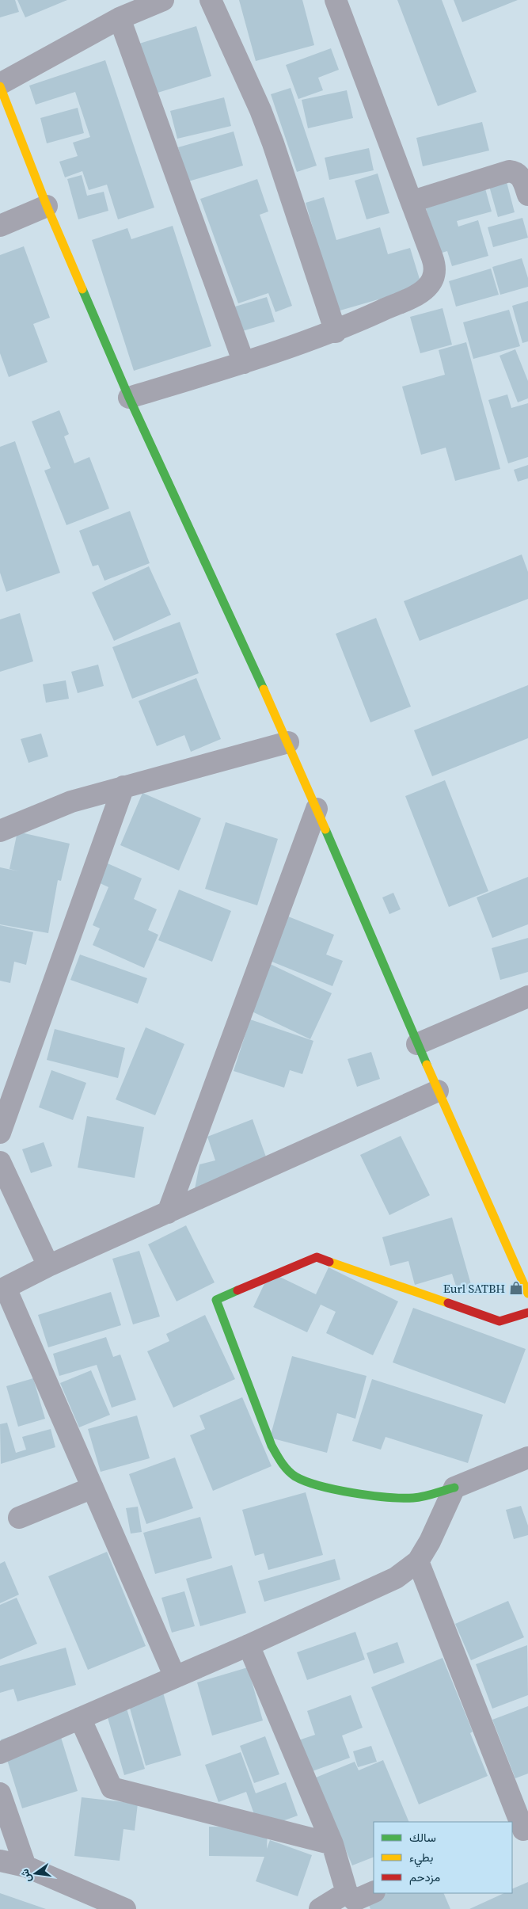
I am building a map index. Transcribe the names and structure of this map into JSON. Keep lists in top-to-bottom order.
{
  "places": {
    "shop": ["Eurl SATBH"]
  },
  "legend": ["سالك", "بطيء", "مزدحم"],
  "north": "left"
}
